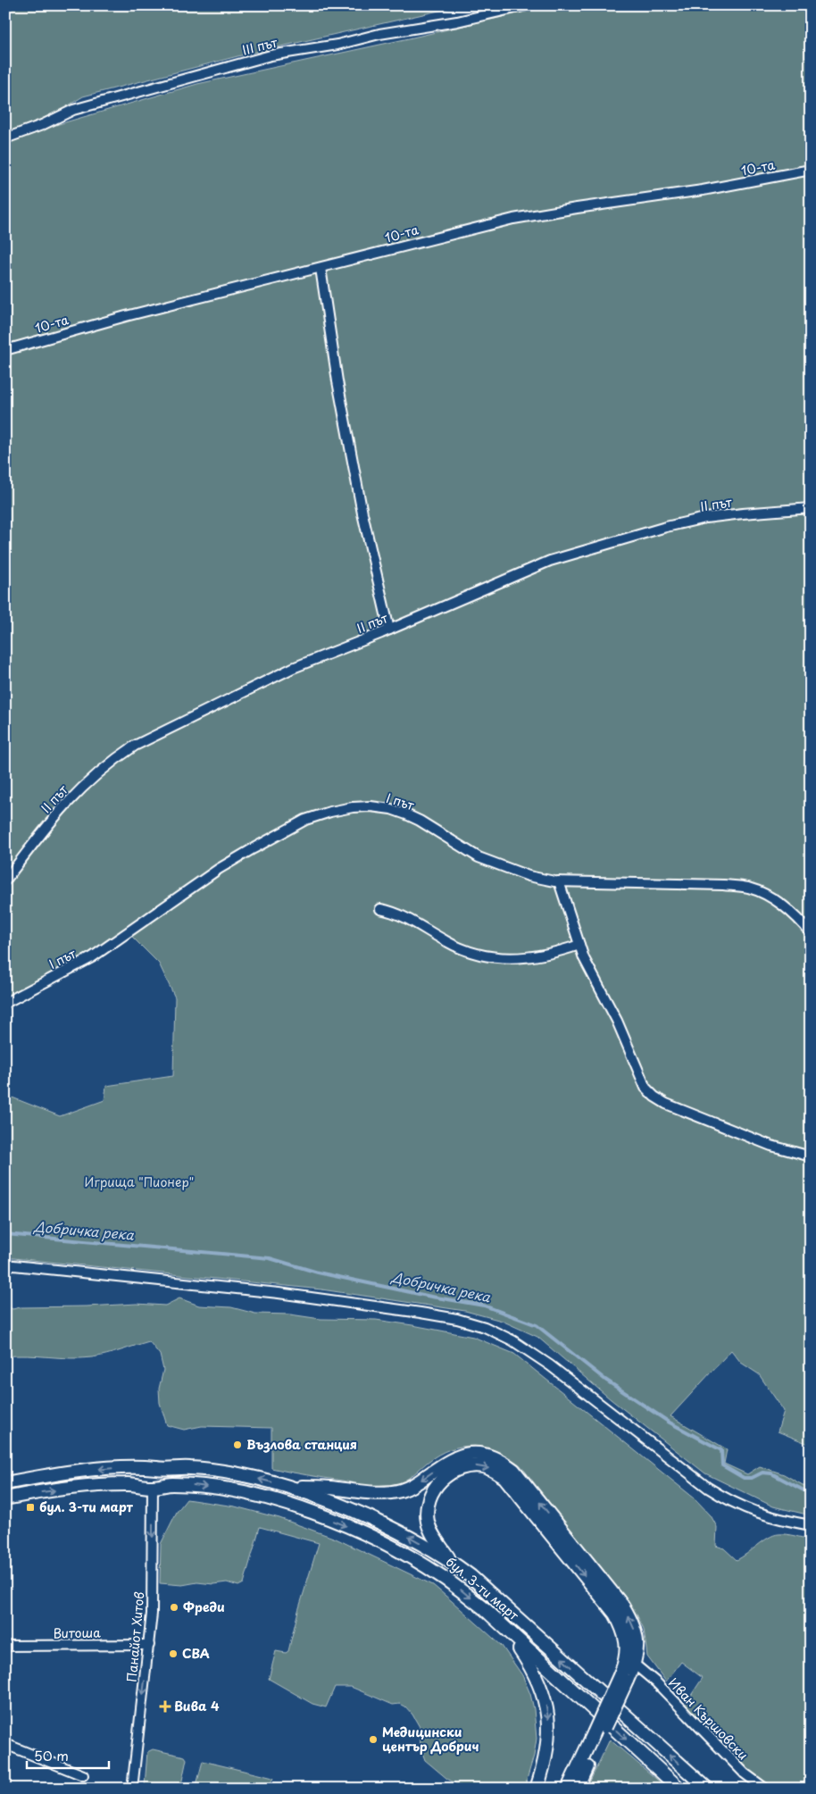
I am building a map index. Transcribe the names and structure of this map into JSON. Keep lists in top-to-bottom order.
{
  "streets": {
    "main road": ["бул. 3-ти март"],
    "street": [
      "ІІІ път",
      "10-та",
      "ІІ път",
      "І път",
      "Витоша",
      "Панайот Хитов",
      "Иван Кършовски"
    ]
  },
  "crossings": [
    ["бул. 3-ти март", "Панайот Хитов"],
    ["Витоша", "Панайот Хитов"]
  ],
  "one_way": ["Панайот Хитов"],
  "water": ["Добричка река"],
  "parks": ["Игрища \"Пионер\""],
  "places": {
    "other": [
      "Възлова станция",
      "Фреди",
      "CBA",
      "Медицински център Добрич"
    ],
    "transit": ["бул. 3-ти март"],
    "health": ["Вива 4"]
  },
  "scale_bar": "50 m"
}
